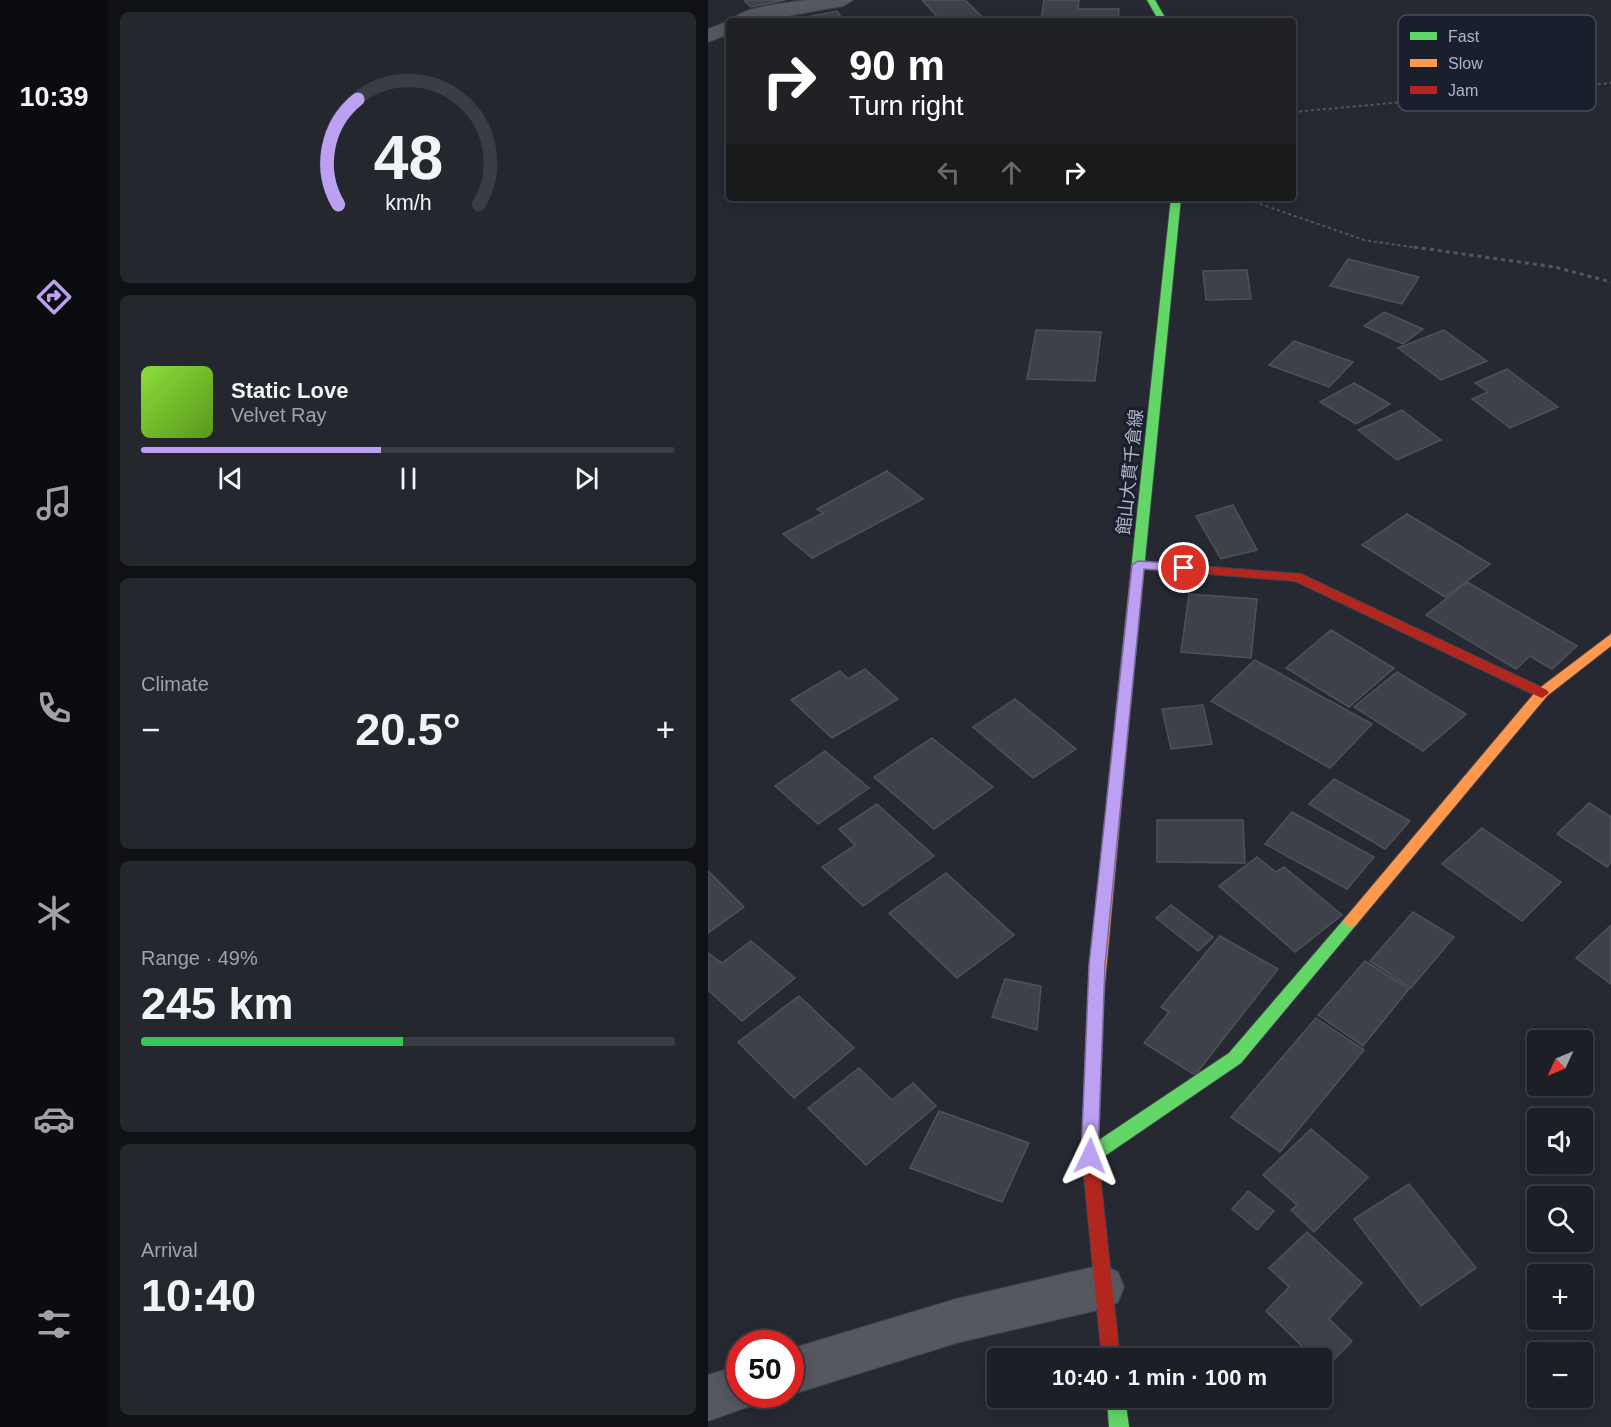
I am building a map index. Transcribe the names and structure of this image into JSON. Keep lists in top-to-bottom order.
{
  "streets": {
    "main road": ["館山大貫千倉線"]
  },
  "legend": ["Fast", "Slow", "Jam"],
  "north": "bottom left",
  "page": {
    "tabs": "10:39",
    "turn": ["90 m", "Turn right"],
    "song": ["Static Love", "Velvet Ray"],
    "tile": [
      "Climate",
      ["Range · 49%", "245 km"],
      ["Arrival", "10:40"]
    ],
    "heat": ["−", "20.5°", "+"],
    "map_buttons": ["+", "−"],
    "limit": "50",
    "trip": "10:40 · 1 min · 100 m",
    "gauge": ["48", "km/h"]
  }
}
